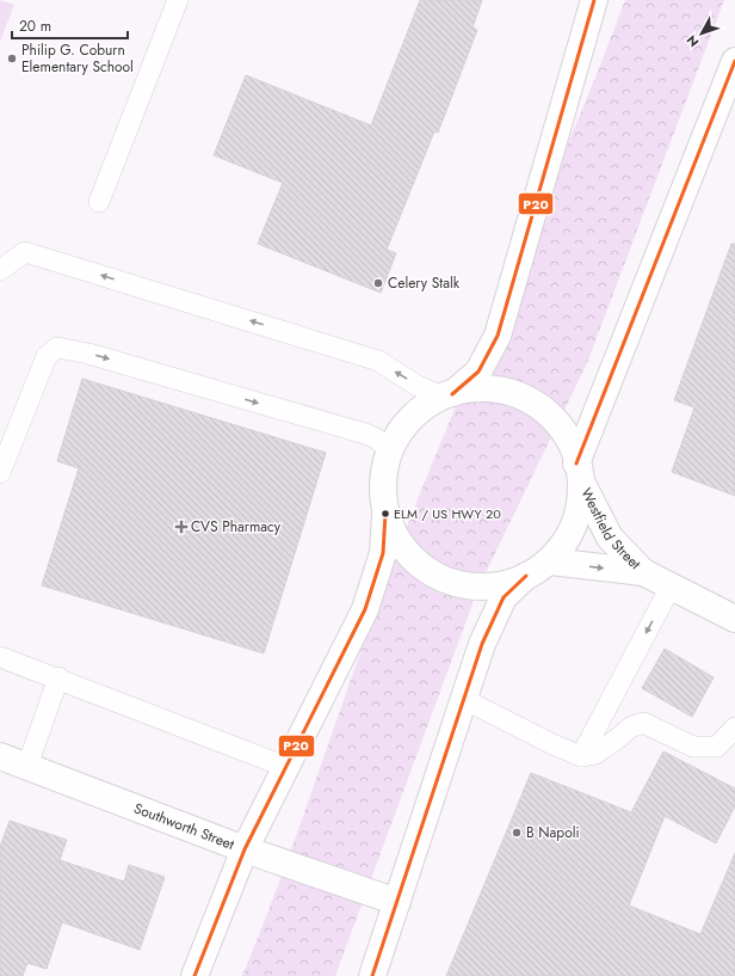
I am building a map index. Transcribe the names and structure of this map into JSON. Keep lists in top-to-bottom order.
{
  "streets": {
    "main road": ["Westfield Street", "Southworth Street"]
  },
  "places": {
    "other": [
      "Philip G. Coburn Elementary School",
      "Celery Stalk",
      "ELM / US HWY 20",
      "B Napoli"
    ],
    "health": ["CVS Pharmacy"]
  },
  "lines": ["transit line P20"],
  "scale_bar": "20 m",
  "north": "bottom left"
}
